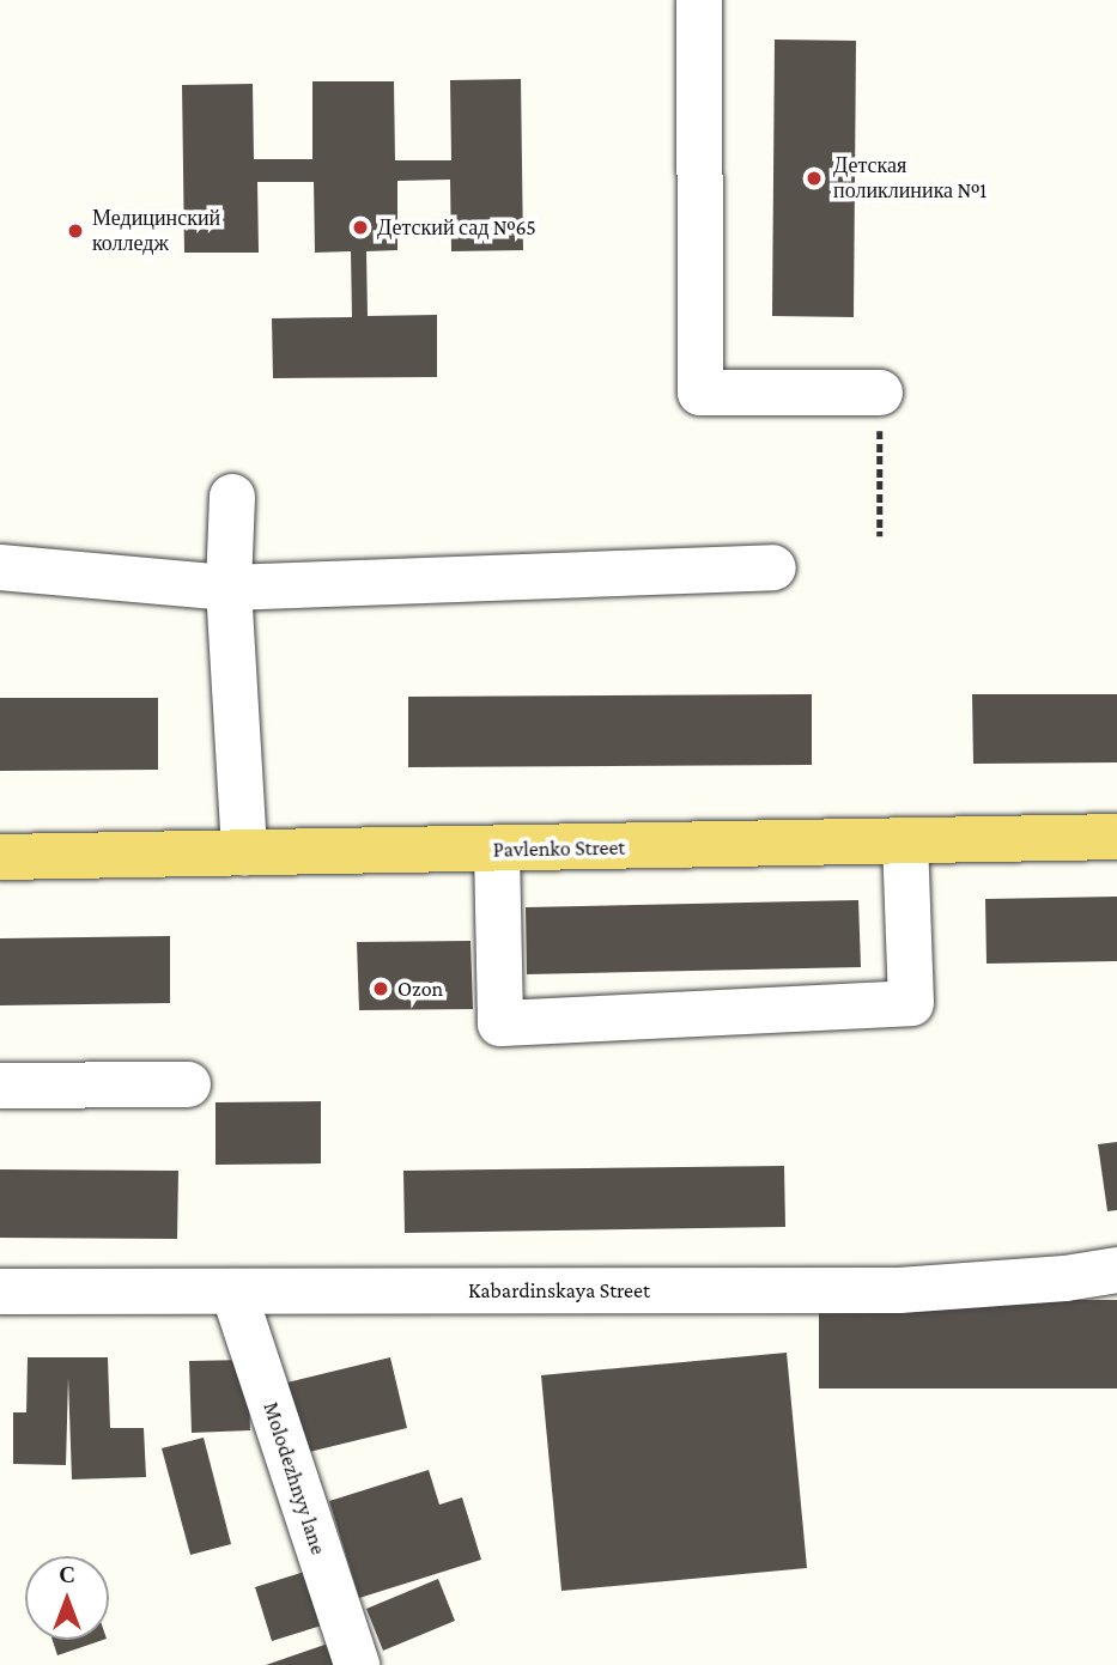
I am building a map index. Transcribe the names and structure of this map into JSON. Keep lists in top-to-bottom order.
{
  "streets": {
    "main road": ["Pavlenko Street"],
    "street": ["Kabardinskaya Street", "Molodezhnyy lane"]
  },
  "crossings": [
    ["Kabardinskaya Street", "Molodezhnyy lane"]
  ],
  "places": [
    "Детская поликлиника №1",
    "Детский сад №65",
    "Медицинский колледж",
    "Ozon"
  ],
  "north": "top"
}
